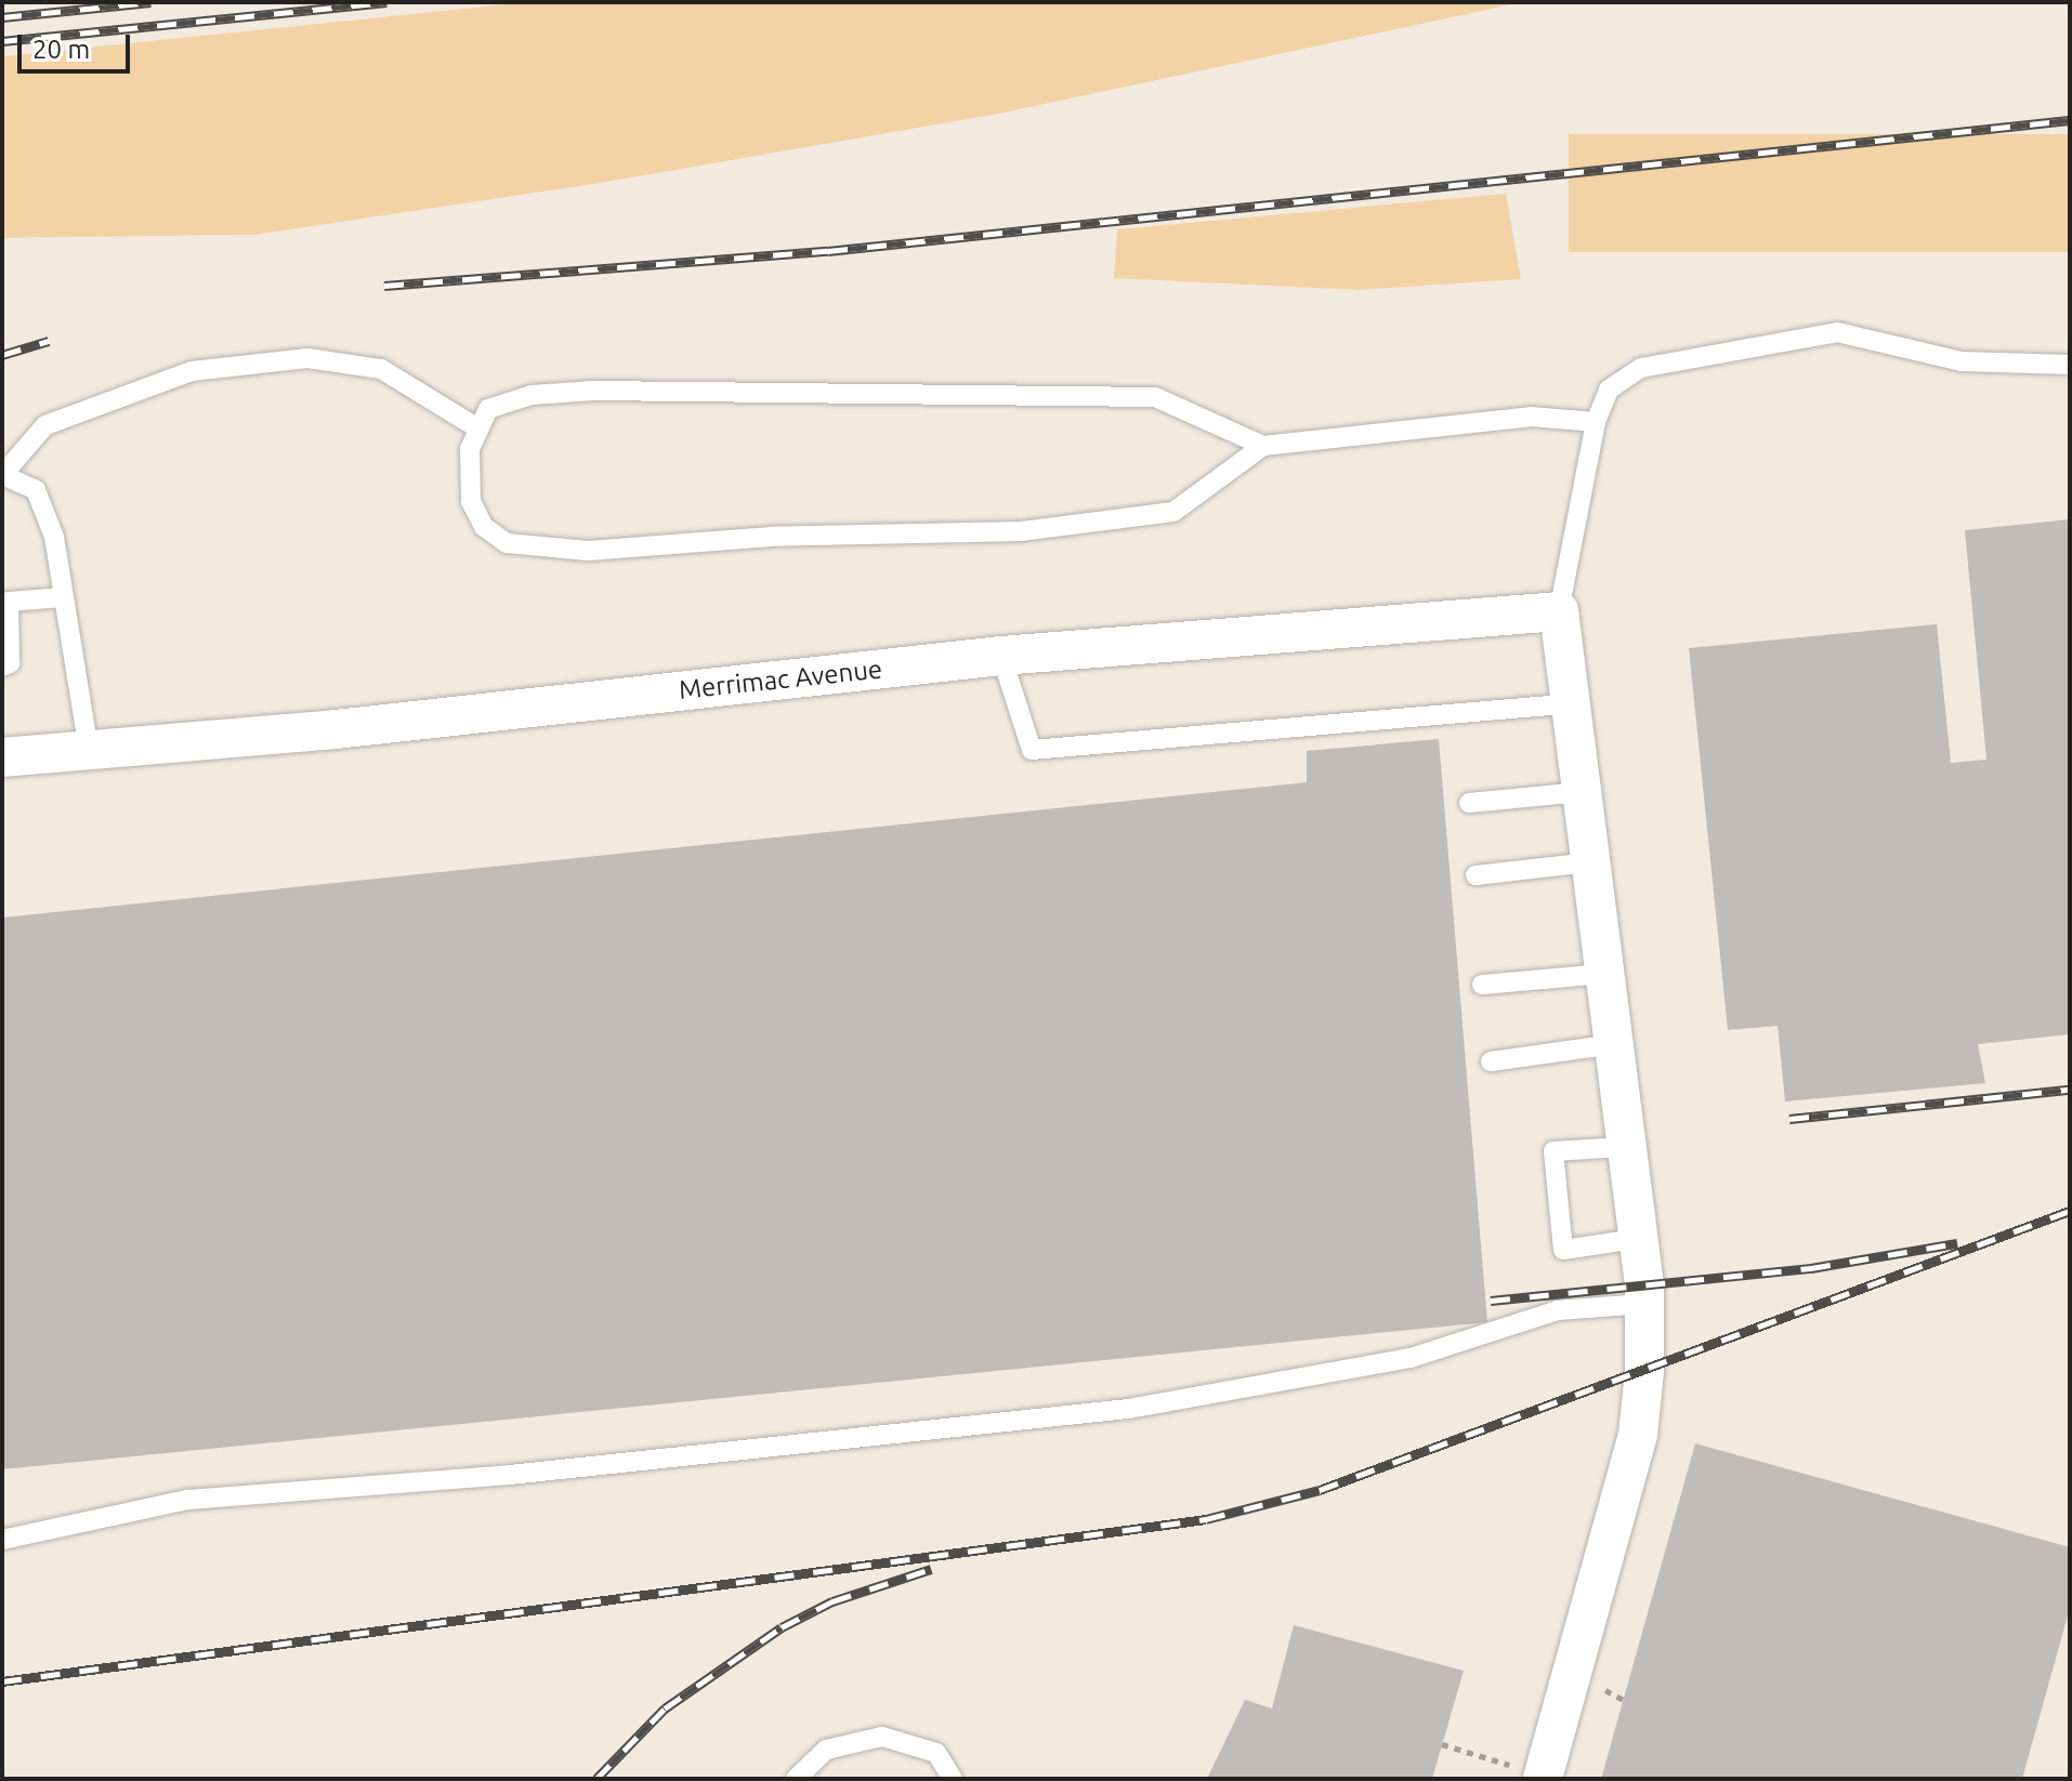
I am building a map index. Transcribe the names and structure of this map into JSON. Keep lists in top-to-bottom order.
{
  "streets": {
    "street": ["Merrimac Avenue"]
  },
  "scale_bar": "20 m"
}
